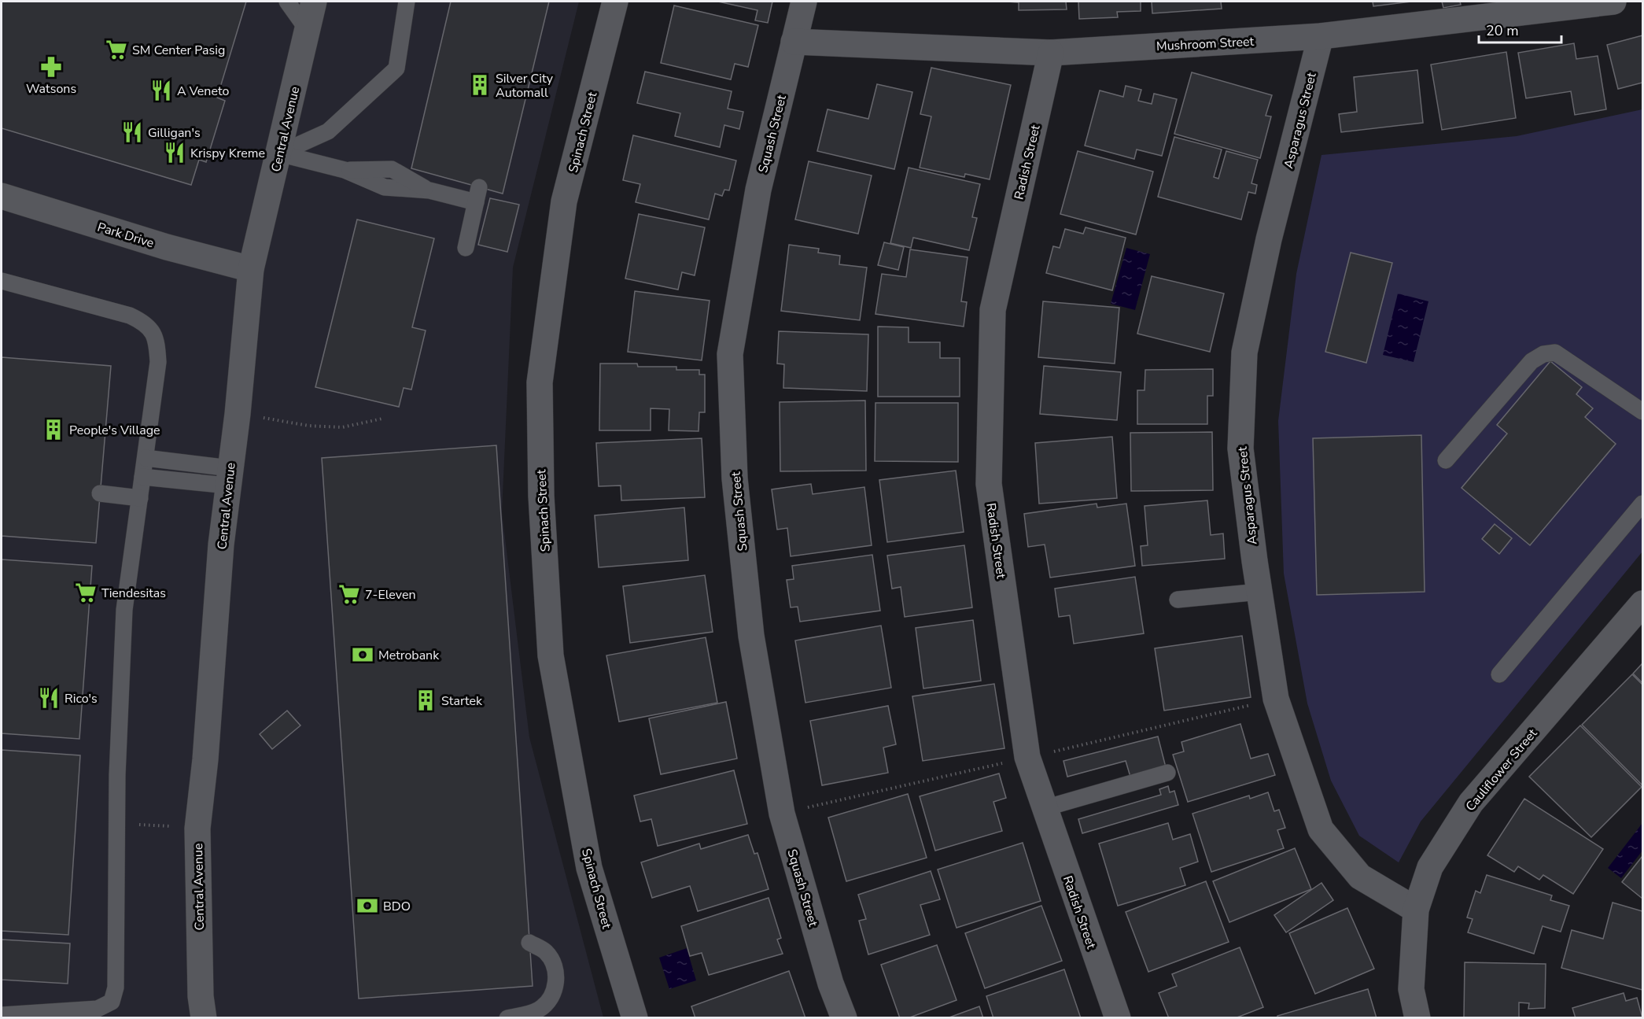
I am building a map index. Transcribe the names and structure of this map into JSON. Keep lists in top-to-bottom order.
{
  "streets": {
    "street": [
      "Mushroom Street",
      "Asparagus Street",
      "Central Avenue",
      "Spinach Street",
      "Squash Street",
      "Radish Street",
      "Park Drive",
      "Cauliflower Street"
    ]
  },
  "crossings": [
    ["Mushroom Street", "Asparagus Street"],
    ["Mushroom Street", "Squash Street"],
    ["Mushroom Street", "Radish Street"],
    ["Asparagus Street", "Cauliflower Street"],
    ["Central Avenue", "Park Drive"]
  ],
  "places": {
    "supermarket": ["SM Center Pasig", "Tiendesitas", "7-Eleven"],
    "pharmacy": ["Watsons"],
    "building": ["Silver City Automall", "People's Village", "Startek"],
    "restaurant": [
      "A Veneto",
      "Gilligan's",
      "Krispy Kreme",
      "Rico's"
    ],
    "bank": ["Metrobank", "BDO"]
  },
  "scale_bar": "20 m"
}
